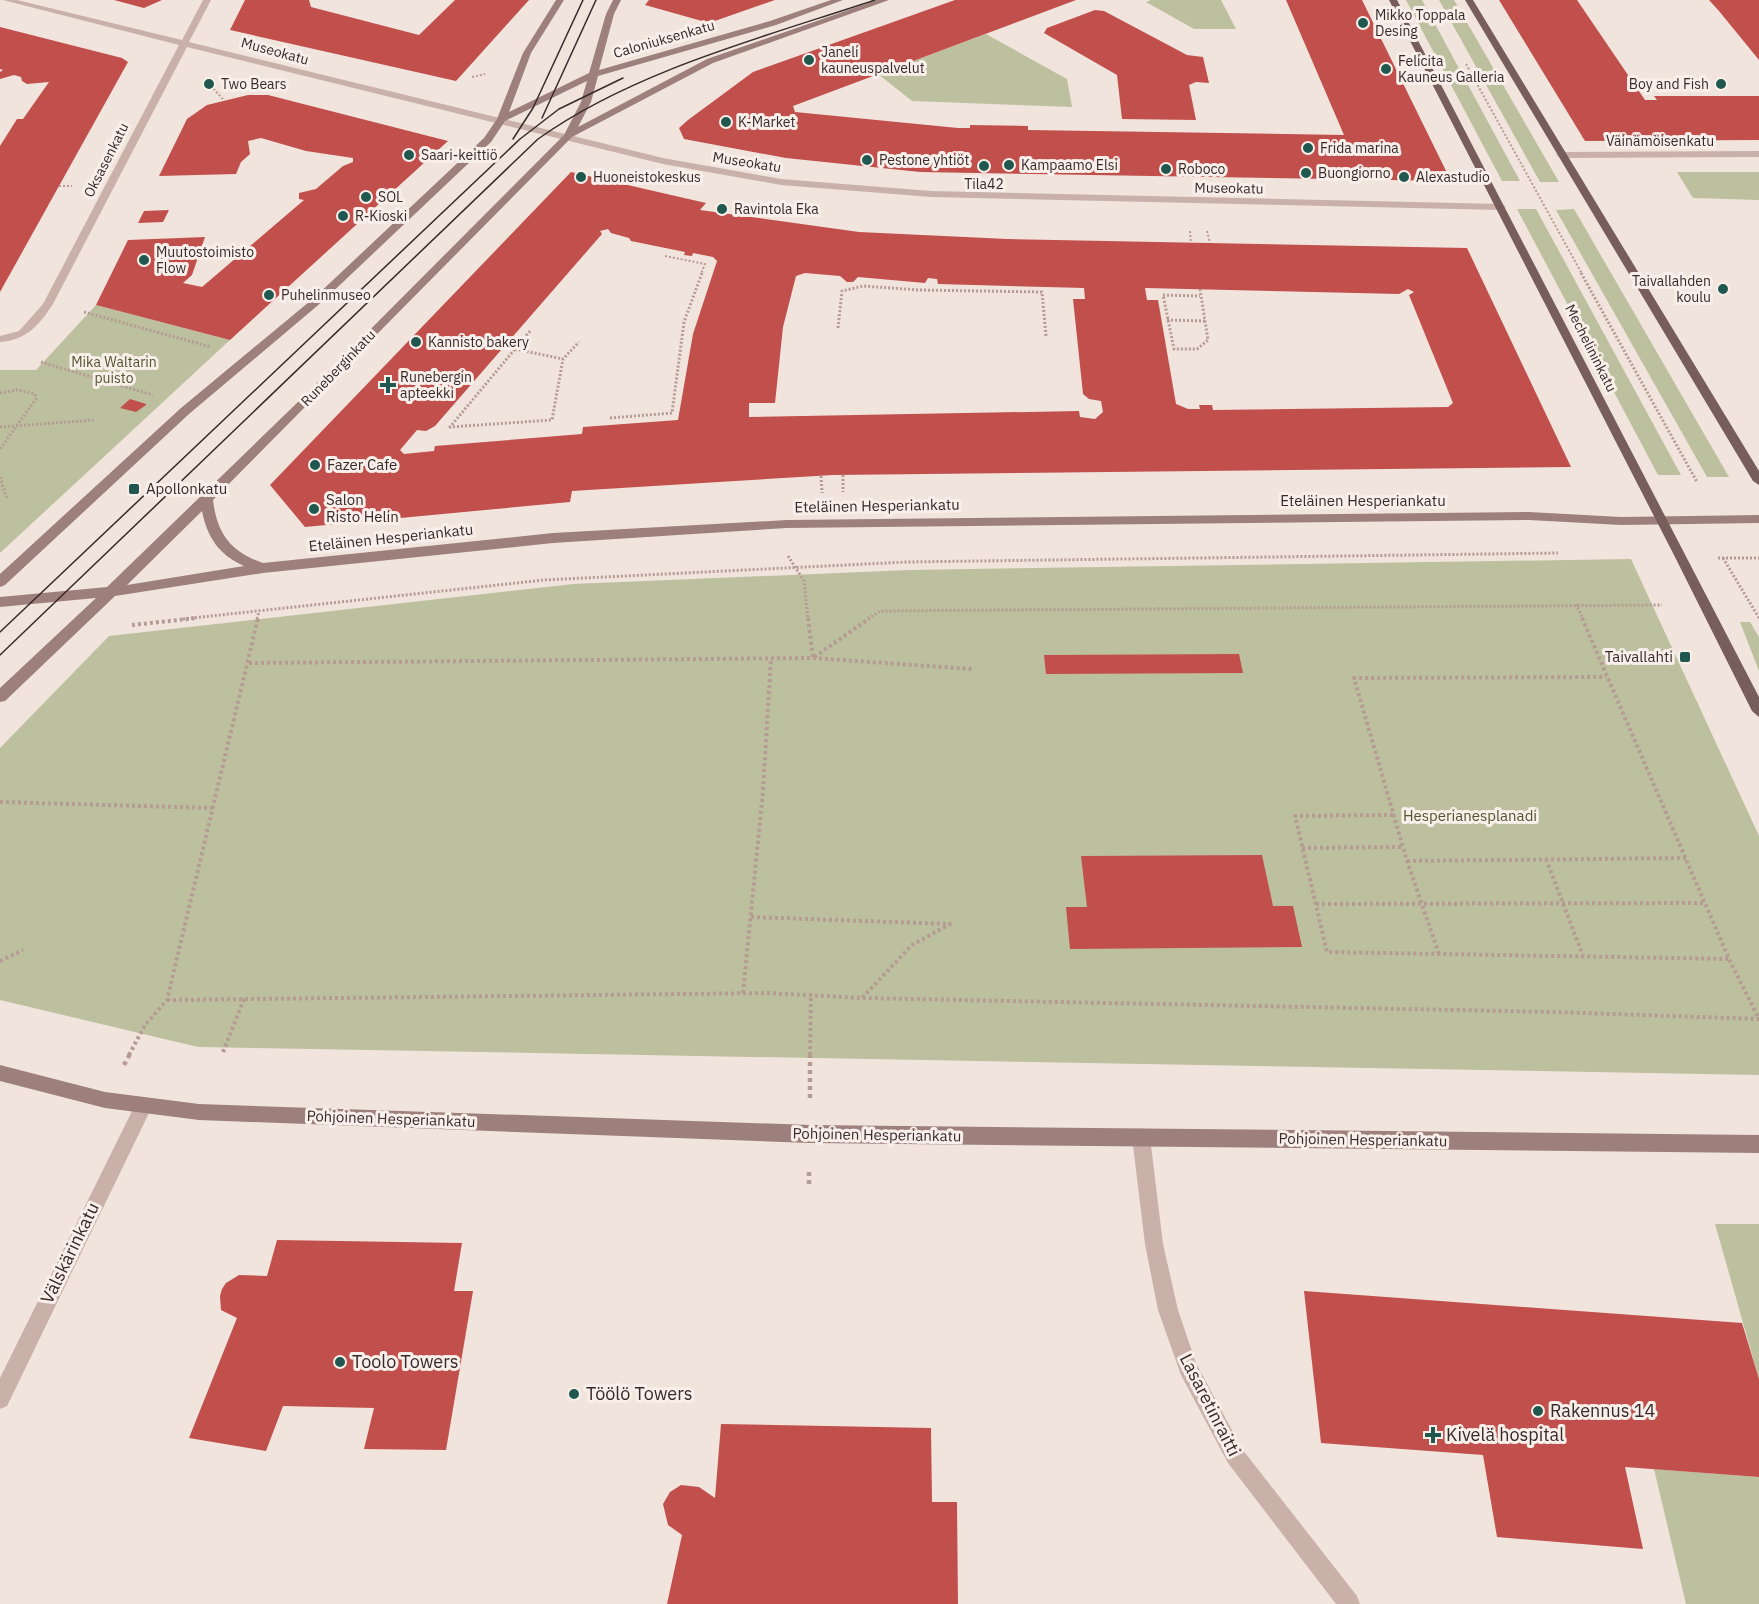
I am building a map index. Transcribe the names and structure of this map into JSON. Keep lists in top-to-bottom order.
{
  "streets": {
    "main road": [
      "Caloniuksenkatu",
      "Mechelininkatu",
      "Runeberginkatu",
      "Eteläinen Hesperiankatu",
      "Pohjoinen Hesperiankatu"
    ],
    "street": [
      "Museokatu",
      "Väinämöisenkatu",
      "Oksasenkatu",
      "Välskärinkatu",
      "Lasaretinraitti"
    ]
  },
  "crossings": [
    ["Caloniuksenkatu", "Museokatu"],
    ["Caloniuksenkatu", "Runeberginkatu"],
    ["Museokatu", "Oksasenkatu"],
    ["Museokatu", "Mechelininkatu"],
    ["Museokatu", "Runeberginkatu"],
    ["Mechelininkatu", "Eteläinen Hesperiankatu"],
    ["Runeberginkatu", "Eteläinen Hesperiankatu"],
    ["Pohjoinen Hesperiankatu", "Välskärinkatu"],
    ["Pohjoinen Hesperiankatu", "Lasaretinraitti"]
  ],
  "parks": ["Mika Waltarin puisto", "Hesperianesplanadi"],
  "places": {
    "other": [
      "Mikko Toppala Desing",
      "Janeli kauneuspalvelut",
      "Felicita Kauneus Galleria",
      "Two Bears",
      "Boy and Fish",
      "K-Market",
      "Frida marina",
      "Saari-keittiö",
      "Pestone yhtiöt",
      "Kampaamo Elsi",
      "Tila42",
      "Roboco",
      "Buongiorno",
      "Huoneistokeskus",
      "Alexastudio",
      "SOL",
      "Ravintola Eka",
      "R-Kioski",
      "Muutostoimisto Flow",
      "Taivallahden koulu",
      "Puhelinmuseo",
      "Kannisto bakery",
      "Fazer Cafe",
      "Salon Risto Helin",
      "Toolo Towers",
      "Töölö Towers",
      "Rakennus 14"
    ],
    "health": ["Runebergin apteekki", "Kivelä hospital"],
    "transit": ["Apollonkatu", "Taivallahti"]
  }
}
